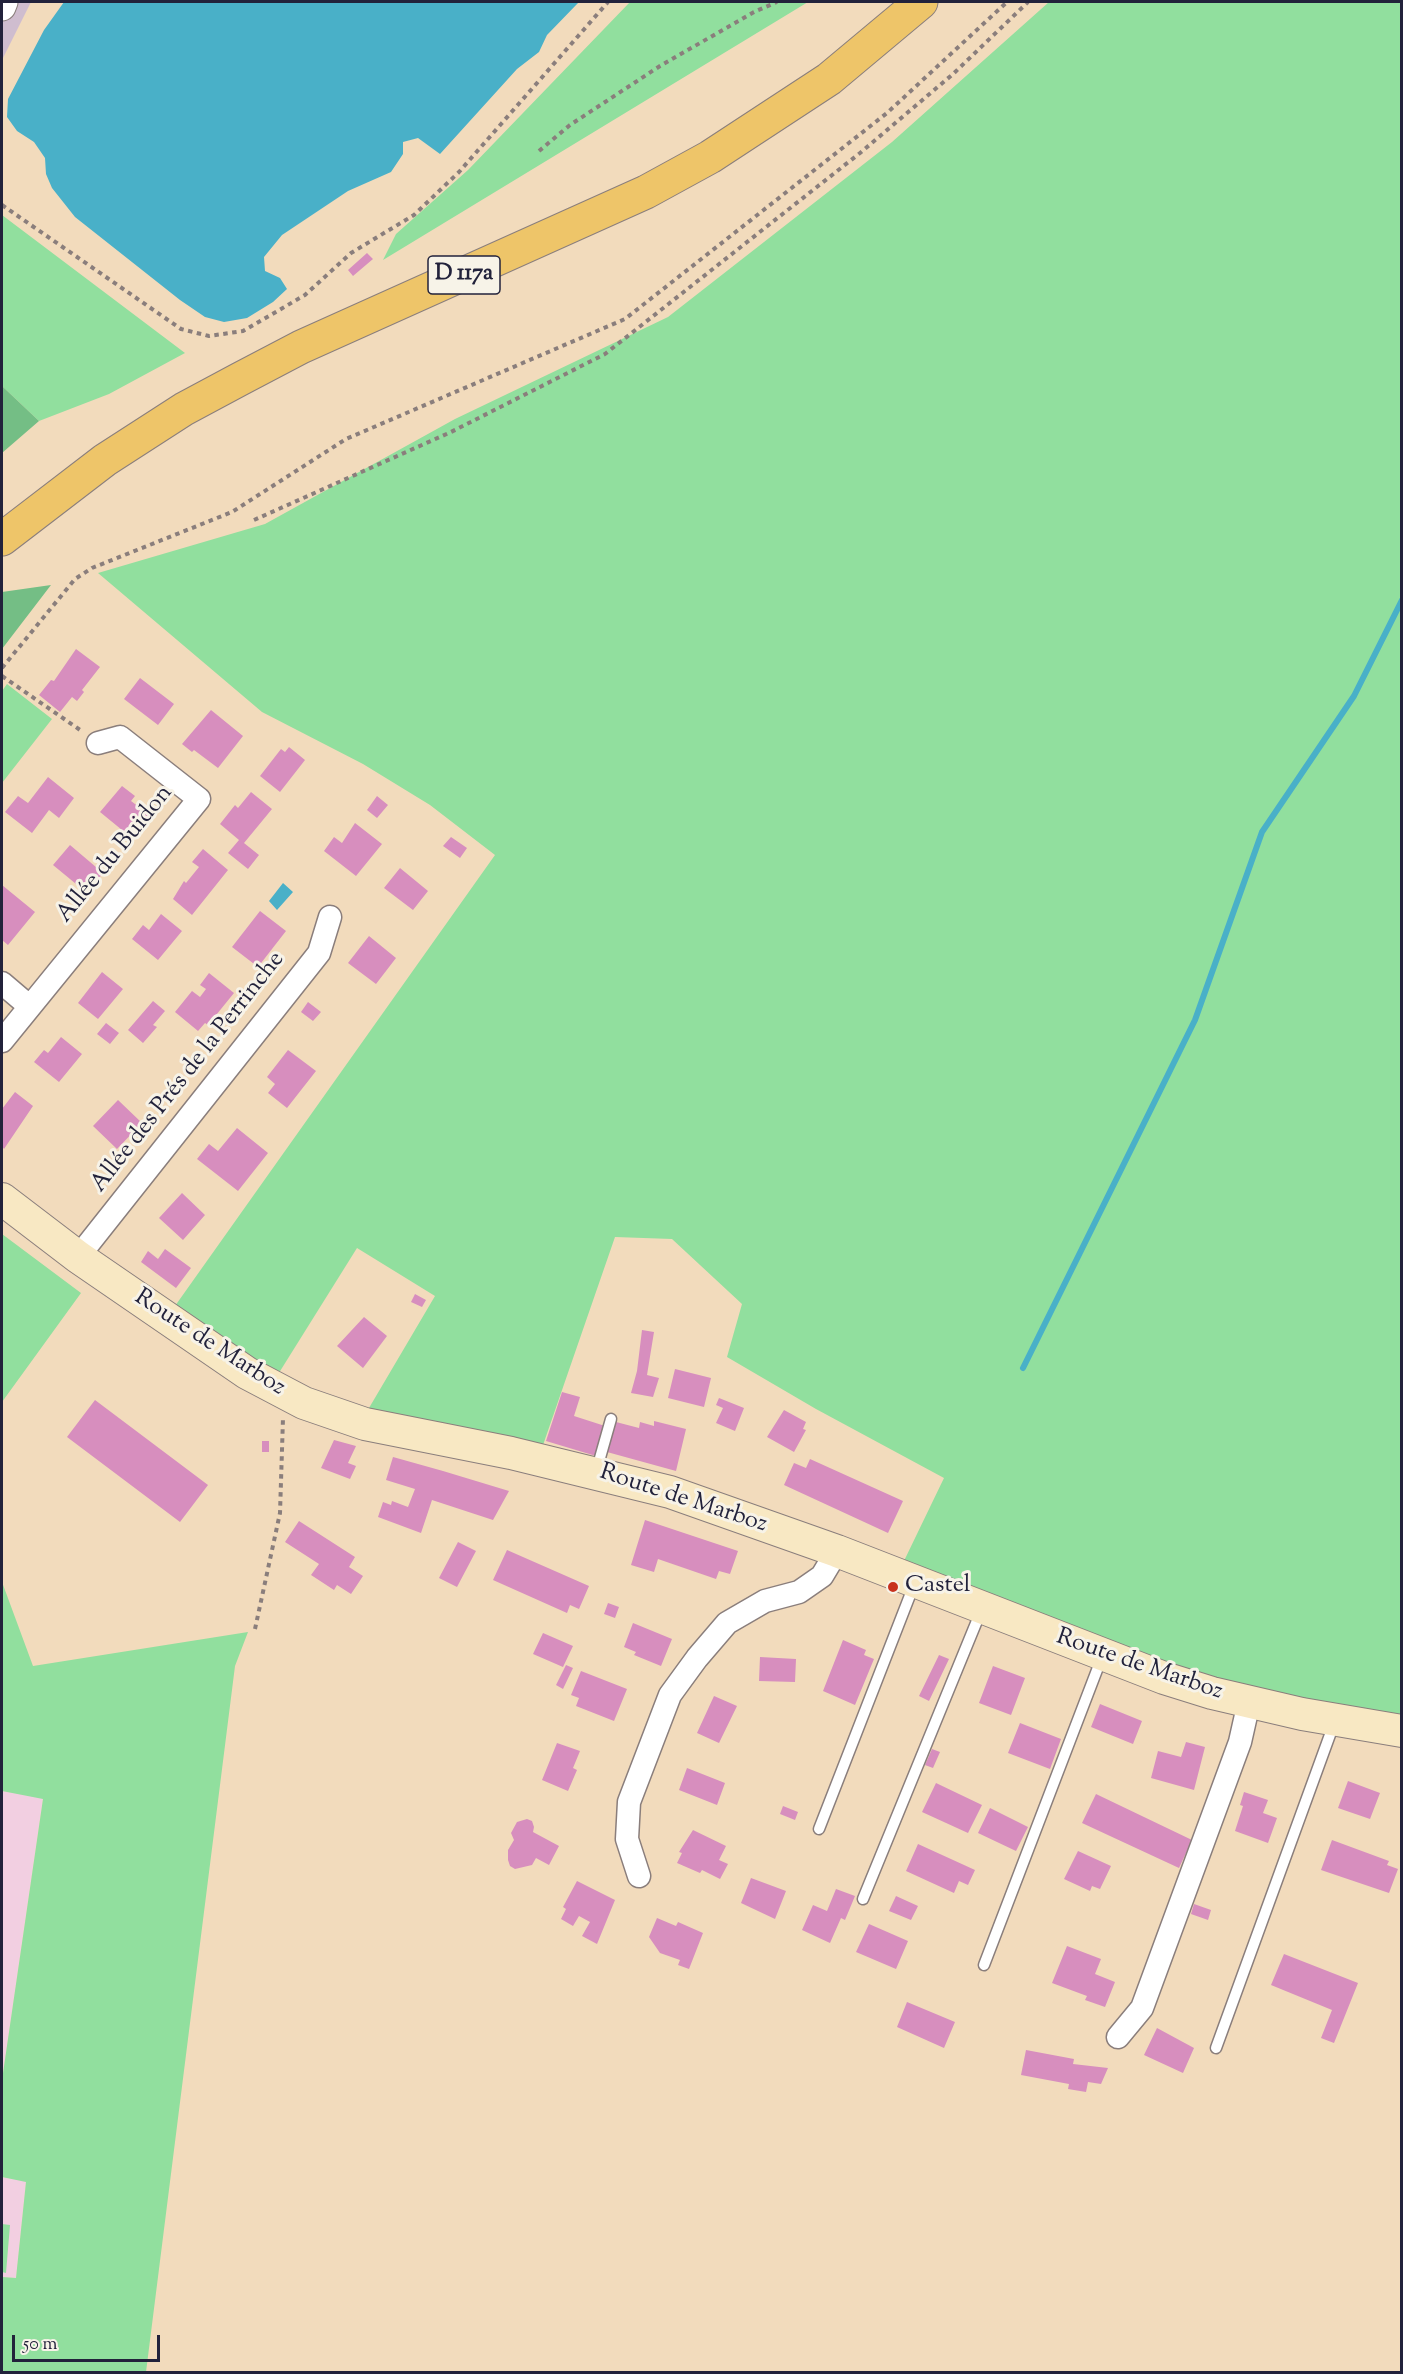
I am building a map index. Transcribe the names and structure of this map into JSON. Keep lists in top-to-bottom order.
{
  "streets": {
    "main road": ["D 117a", "Route de Marboz"],
    "street": ["Allée du Buidon", "Allée des Prés de la Perrinche"]
  },
  "crossings": [
    ["Allée des Prés de la Perrinche", "Route de Marboz"]
  ],
  "places": ["Castel"],
  "scale_bar": "50 m"
}
